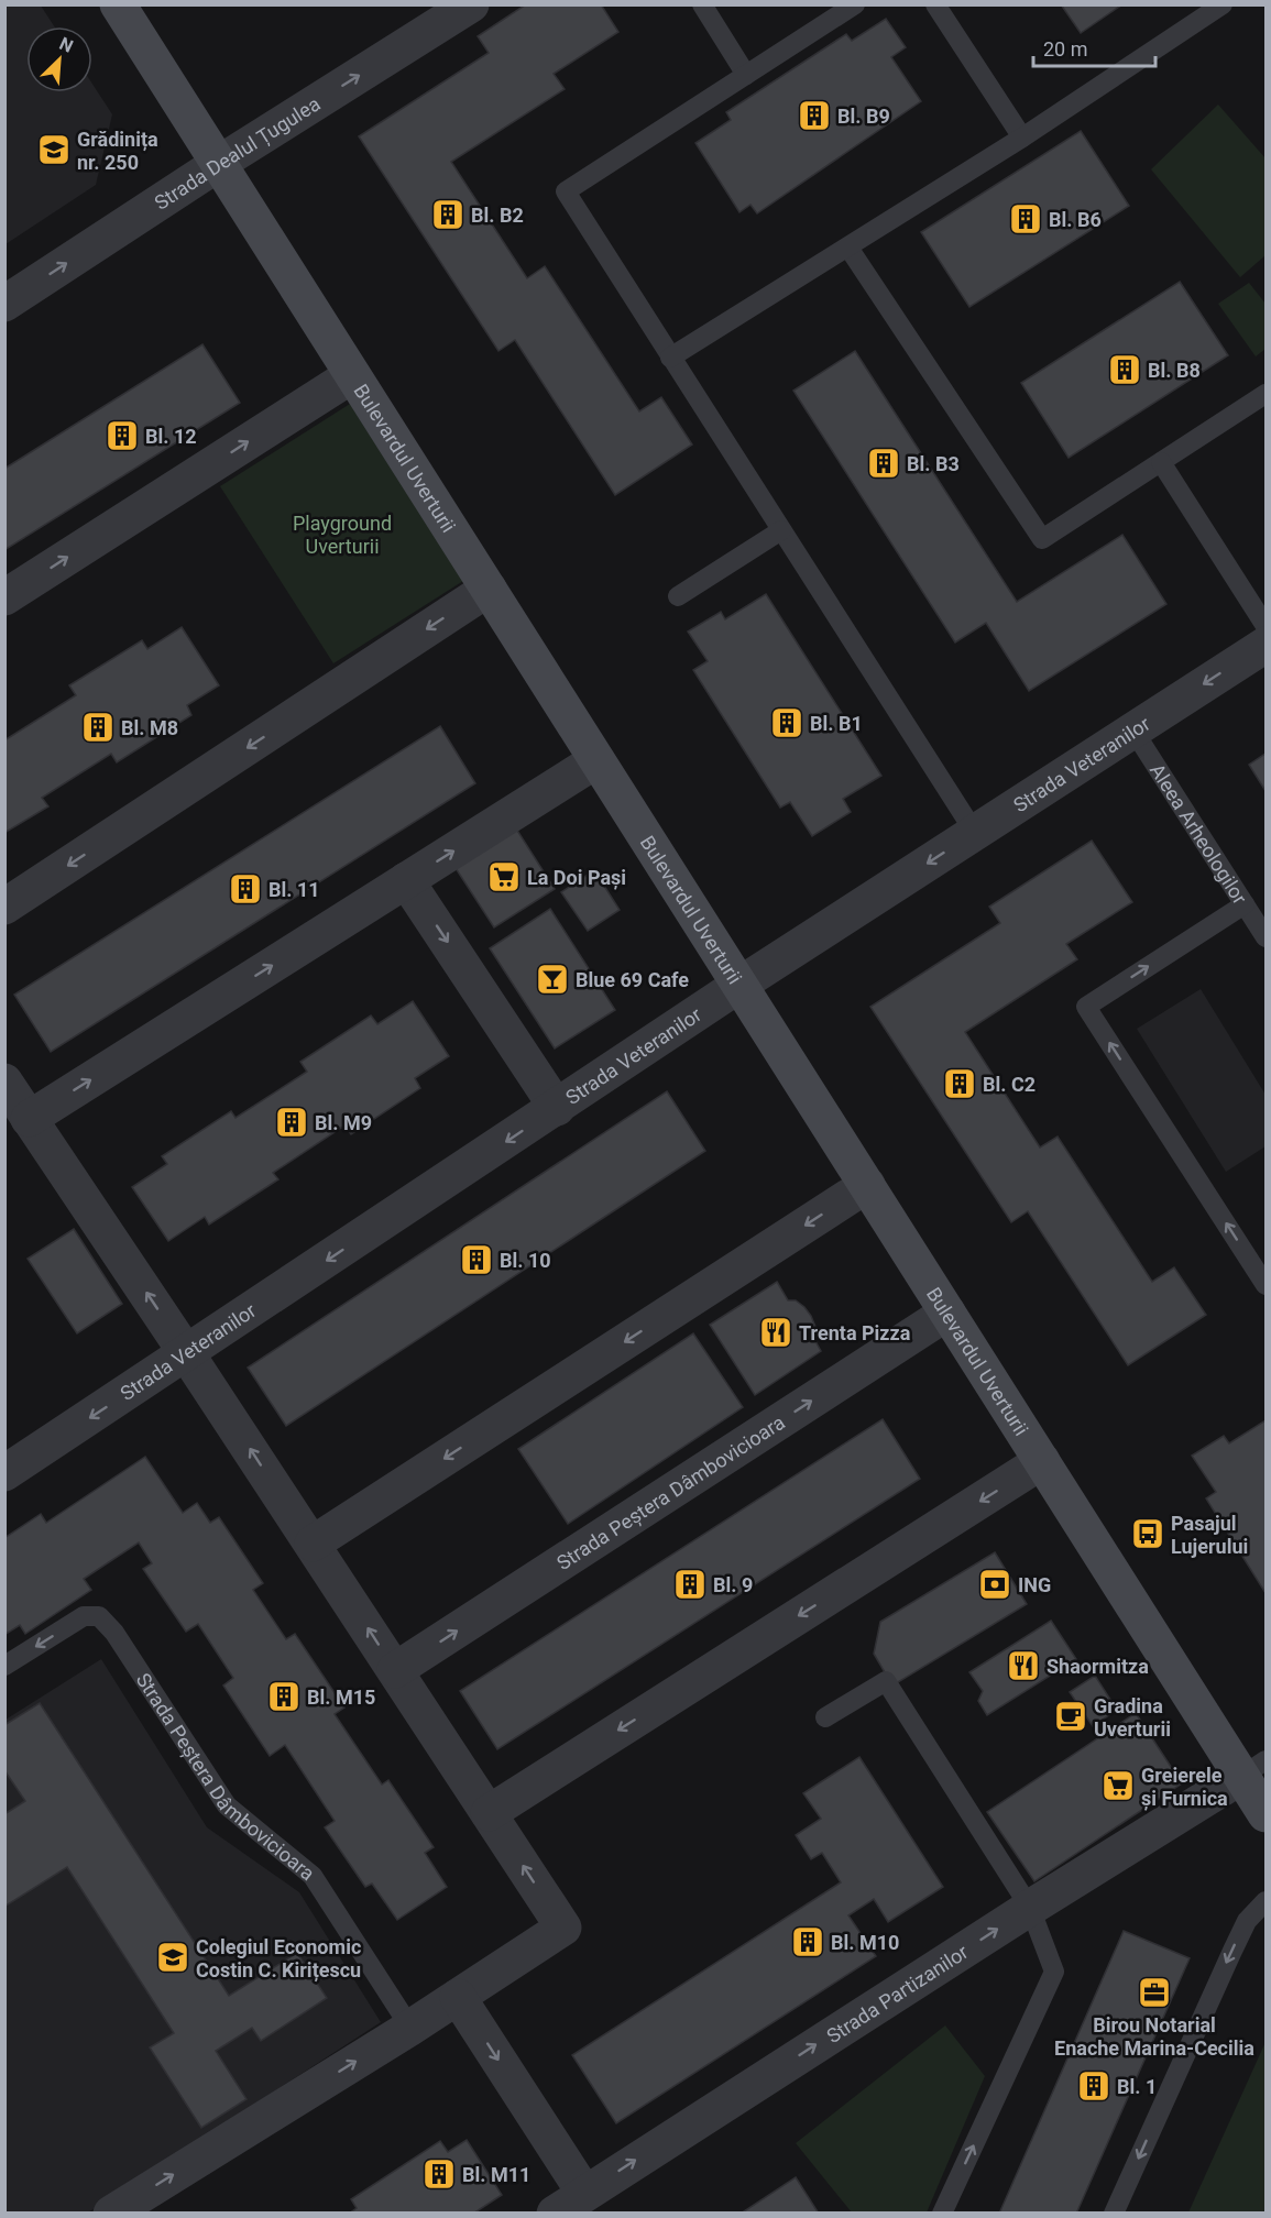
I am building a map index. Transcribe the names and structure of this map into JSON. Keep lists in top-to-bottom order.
{
  "streets": {
    "main road": ["Bulevardul Uverturii"],
    "street": [
      "Strada Dealul Țugulea",
      "Strada Veteranilor",
      "Strada Peștera Dâmbovicioara",
      "Strada Partizanilor"
    ],
    "lane": ["Aleea Arheologilor"]
  },
  "crossings": [
    ["Strada Dealul Țugulea", "Bulevardul Uverturii"],
    ["Bulevardul Uverturii", "Strada Veteranilor"],
    ["Bulevardul Uverturii", "Strada Peștera Dâmbovicioara"],
    ["Bulevardul Uverturii", "Strada Partizanilor"],
    ["Strada Veteranilor", "Aleea Arheologilor"]
  ],
  "one_way": ["Strada Partizanilor"],
  "parks": ["Playground Uverturii"],
  "places": {
    "building": [
      "Bl. B9",
      "Bl. B2",
      "Bl. B6",
      "Bl. B8",
      "Bl. 12",
      "Bl. B3",
      "Bl. B1",
      "Bl. M8",
      "Bl. 11",
      "Bl. C2",
      "Bl. M9",
      "Bl. 10",
      "Bl. 9",
      "Bl. M15",
      "Bl. M10",
      "Bl. 1",
      "Bl. M11"
    ],
    "school or university": ["Grădinița nr. 250", "Colegiul Economic Costin C. Kirițescu"],
    "supermarket": ["La Doi Pași", "Greierele și Furnica"],
    "bar": ["Blue 69 Cafe"],
    "restaurant": ["Trenta Pizza", "Shaormitza"],
    "bus stop": ["Pasajul Lujerului"],
    "bank": ["ING"],
    "cafe": ["Gradina Uverturii"],
    "office": ["Birou Notarial Enache Marina-Cecilia"]
  },
  "scale_bar": "20 m",
  "north": "top right"
}
